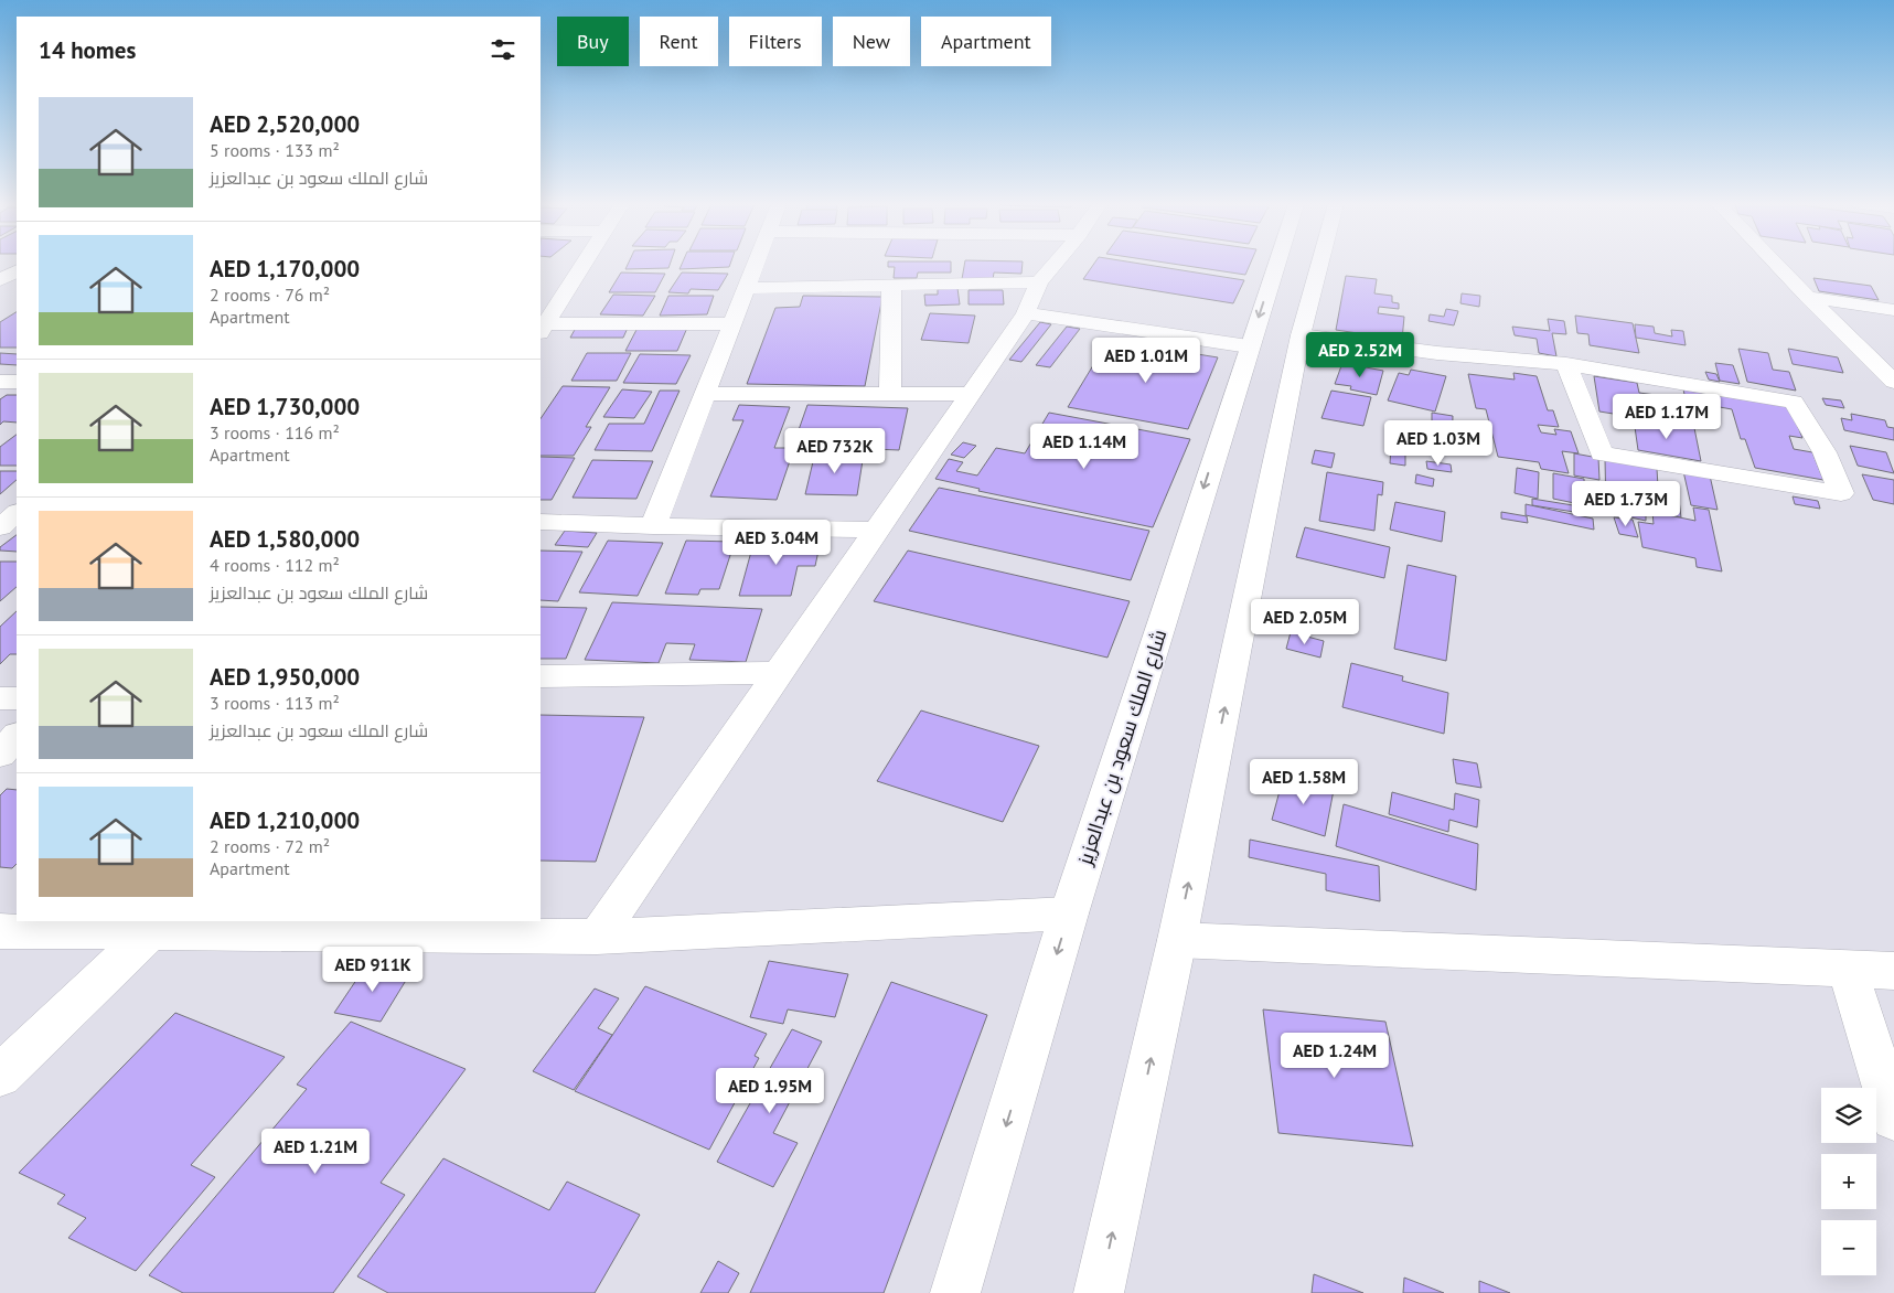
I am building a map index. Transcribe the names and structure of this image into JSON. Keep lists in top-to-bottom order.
{
  "streets": {
    "street": ["شارع الملك سعود بن عبدالعزيز"]
  },
  "page": {
    "chip": [
      "Buy",
      "Rent",
      "Filters",
      "New",
      "Apartment"
    ],
    "heading": "14 homes",
    "list": [
      {
        "name": "AED 2,520,000",
        "note": "5 rooms · 133 m² · شارع الملك سعود بن عبدالعزيز"
      },
      {
        "name": "AED 1,170,000",
        "note": "2 rooms · 76 m² · Apartment"
      },
      {
        "name": "AED 1,730,000",
        "note": "3 rooms · 116 m² · Apartment"
      },
      {
        "name": "AED 1,580,000",
        "note": "4 rooms · 112 m² · شارع الملك سعود بن عبدالعزيز"
      },
      {
        "name": "AED 1,950,000",
        "note": "3 rooms · 113 m² · شارع الملك سعود بن عبدالعزيز"
      },
      {
        "name": "AED 1,210,000",
        "note": "2 rooms · 72 m² · Apartment"
      }
    ],
    "price": [
      "AED 2.52M",
      "AED 1.01M",
      "AED 1.17M",
      "AED 1.03M",
      "AED 1.14M",
      "AED 732K",
      "AED 1.73M",
      "AED 3.04M",
      "AED 2.05M",
      "AED 1.58M",
      "AED 911K",
      "AED 1.24M",
      "AED 1.95M",
      "AED 1.21M"
    ],
    "map_buttons": ["+", "−"]
  }
}
